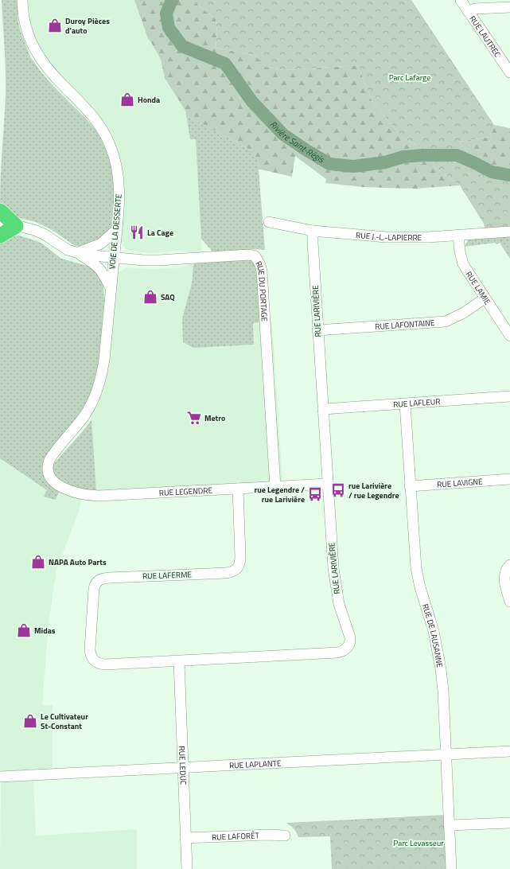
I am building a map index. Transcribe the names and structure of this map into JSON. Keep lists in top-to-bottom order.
{
  "streets": {
    "street": [
      "RUE LAUTREC",
      "VOIE DE LA DESSERTE",
      "RUE J.-L.-LAPIERRE",
      "RUE LAMIE",
      "RUE DU PORTAGE",
      "RUE LARIVIÈRE",
      "RUE LAFONTAINE",
      "RUE LAFLEUR",
      "RUE LAVIGNE",
      "RUE LEGENDRE",
      "RUE LAFERME",
      "RUE DE LAUSANNE",
      "RUE LAPLANTE",
      "RUE LEDUC",
      "RUE LAFORÊT"
    ]
  },
  "crossings": [
    ["VOIE DE LA DESSERTE", "RUE DU PORTAGE"],
    ["VOIE DE LA DESSERTE", "RUE LEGENDRE"],
    ["RUE J.-L.-LAPIERRE", "RUE LAMIE"],
    ["RUE J.-L.-LAPIERRE", "RUE LARIVIÈRE"],
    ["RUE LAMIE", "RUE LAFONTAINE"],
    ["RUE DU PORTAGE", "RUE LEGENDRE"],
    ["RUE LARIVIÈRE", "RUE LAFONTAINE"],
    ["RUE LARIVIÈRE", "RUE LAFLEUR"],
    ["RUE LARIVIÈRE", "RUE LEGENDRE"],
    ["RUE LARIVIÈRE", "RUE LAFERME"],
    ["RUE LARIVIÈRE", "RUE LEDUC"],
    ["RUE LAFLEUR", "RUE DE LAUSANNE"],
    ["RUE LAVIGNE", "RUE DE LAUSANNE"],
    ["RUE LEGENDRE", "RUE LAFERME"],
    ["RUE DE LAUSANNE", "RUE LAPLANTE"],
    ["RUE LAPLANTE", "RUE LEDUC"],
    ["RUE LEDUC", "RUE LAFORÊT"]
  ],
  "water": ["Rivière Saint-Régis"],
  "parks": ["Parc Lafarge", "Parc Levasseur"],
  "places": {
    "shop": [
      "Duroy Pièces d'auto",
      "Honda",
      "SAQ",
      "NAPA Auto Parts",
      "Midas",
      "Le Cultivateur St-Constant"
    ],
    "restaurant": ["La Cage"],
    "supermarket": ["Metro"],
    "bus stop": ["rue Larivière / rue Legendre", "rue Legendre / rue Larivière"]
  }
}
